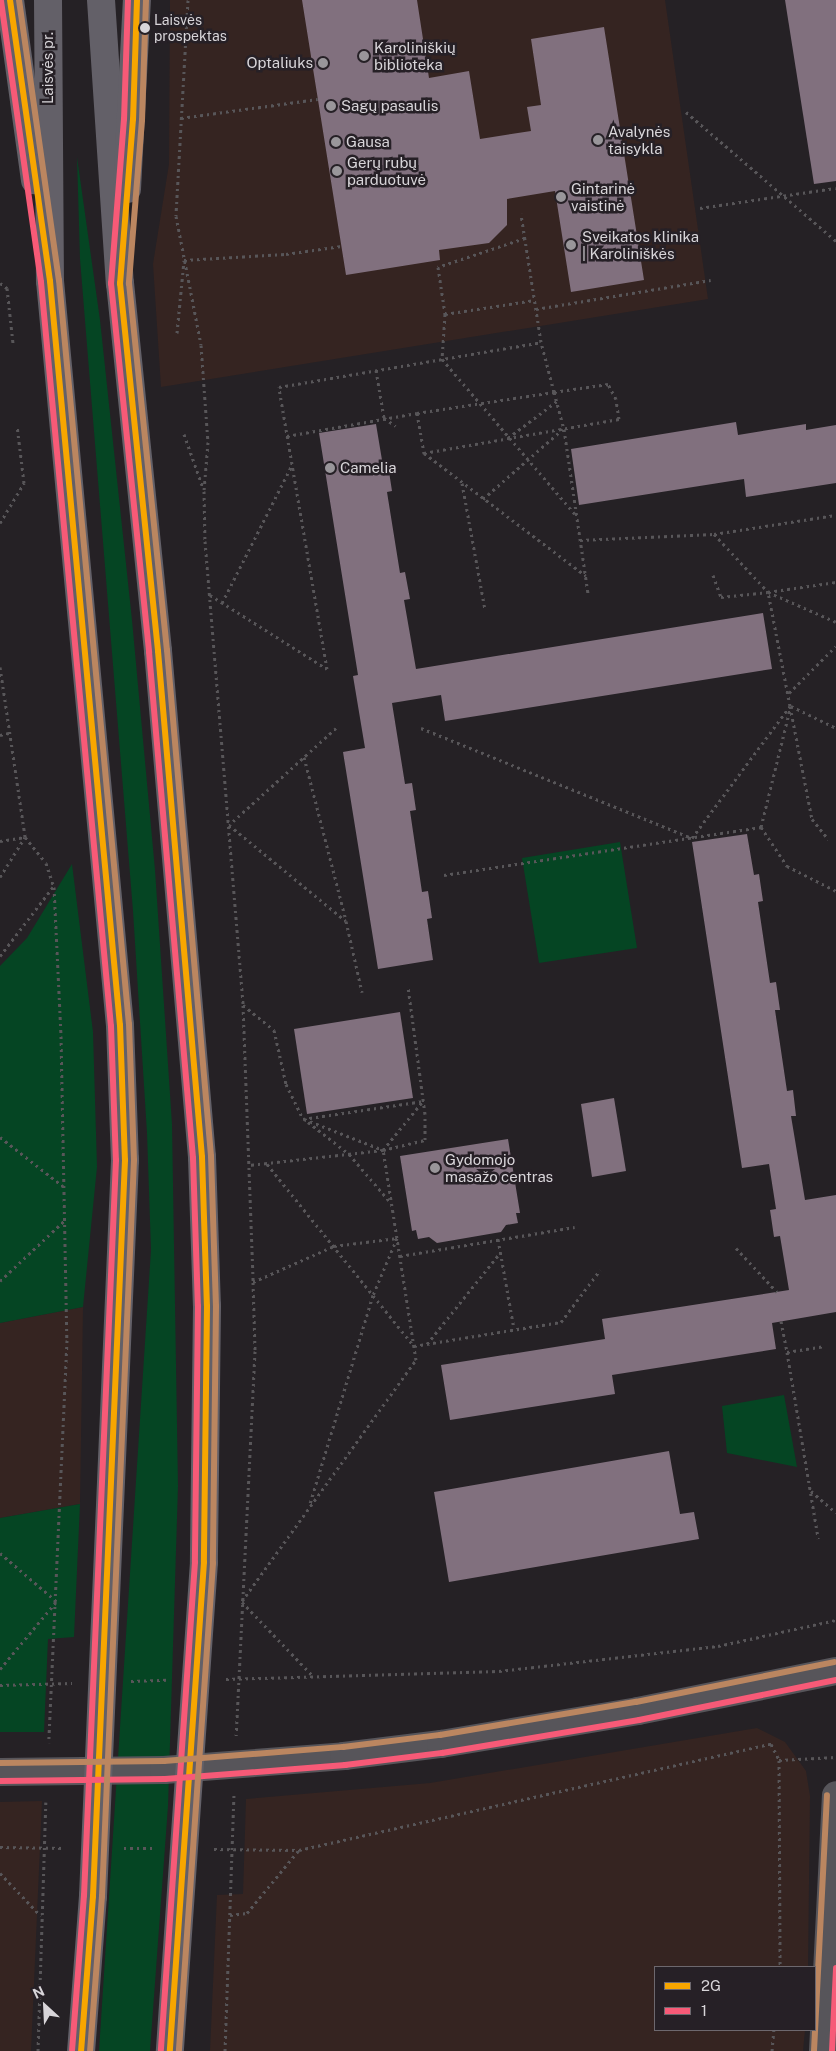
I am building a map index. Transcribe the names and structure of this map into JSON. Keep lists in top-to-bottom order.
{
  "streets": {
    "main road": ["Laisvės pr."]
  },
  "places": [
    "Laisvės prospektas",
    "Karoliniškių biblioteka",
    "Optaliuks",
    "Sagų pasaulis",
    "Avalynės taisykla",
    "Gausa",
    "Gerų rubų parduotuvė",
    "Gintarinė vaistinė",
    "Sveikatos klinika | Karoliniškės",
    "Camelia",
    "Gydomojo masažo centras"
  ],
  "lines": ["transit line 2G", "transit line 1"],
  "legend": ["2G", "1"],
  "north": "top left"
}
